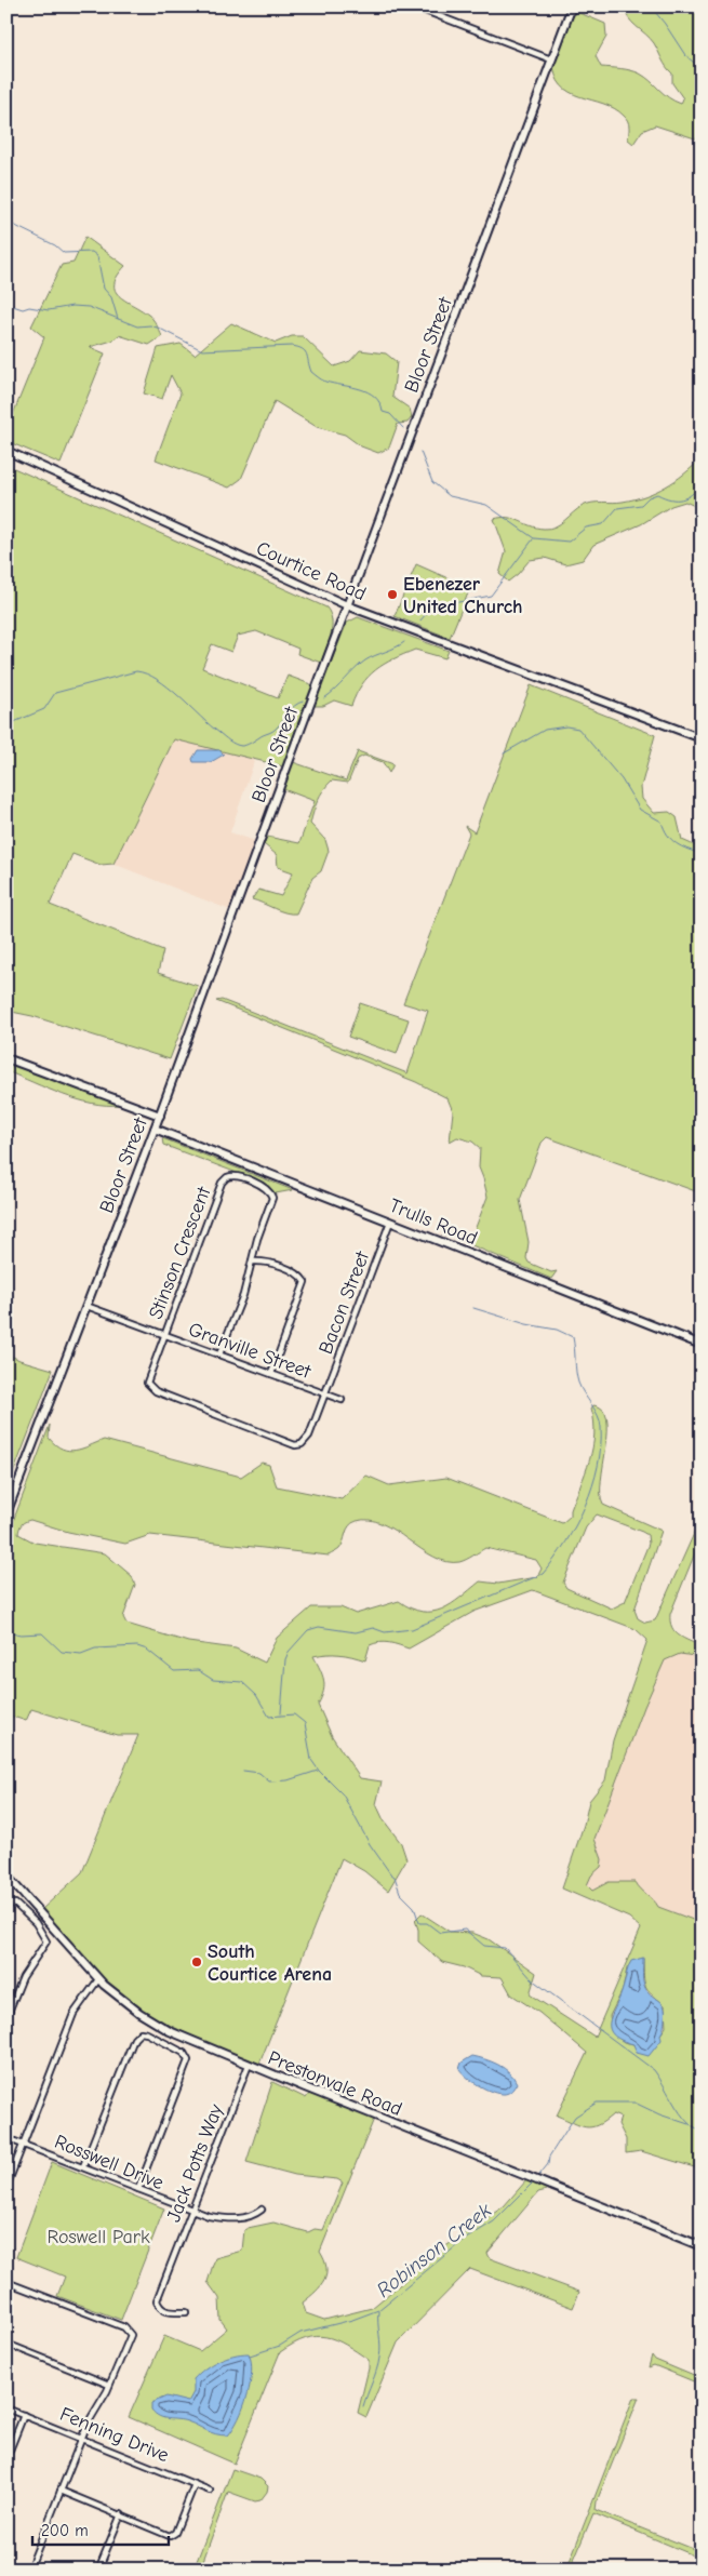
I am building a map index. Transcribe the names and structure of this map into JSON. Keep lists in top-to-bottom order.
{
  "streets": {
    "street": [
      "Bloor Street",
      "Courtice Road",
      "Trulls Road",
      "Stinson Crescent",
      "Bacon Street",
      "Granville Street",
      "Prestonvale Road",
      "Rosswell Drive",
      "Jack Potts Way",
      "Fenning Drive"
    ]
  },
  "crossings": [
    ["Bloor Street", "Courtice Road"],
    ["Bloor Street", "Trulls Road"],
    ["Bloor Street", "Granville Street"],
    ["Trulls Road", "Bacon Street"],
    ["Stinson Crescent", "Bacon Street"],
    ["Stinson Crescent", "Granville Street"],
    ["Bacon Street", "Granville Street"],
    ["Prestonvale Road", "Jack Potts Way"],
    ["Rosswell Drive", "Jack Potts Way"]
  ],
  "water": ["Robinson Creek"],
  "parks": ["Roswell Park"],
  "places": ["Ebenezer United Church", "South Courtice Arena"],
  "scale_bar": "200 m"
}
